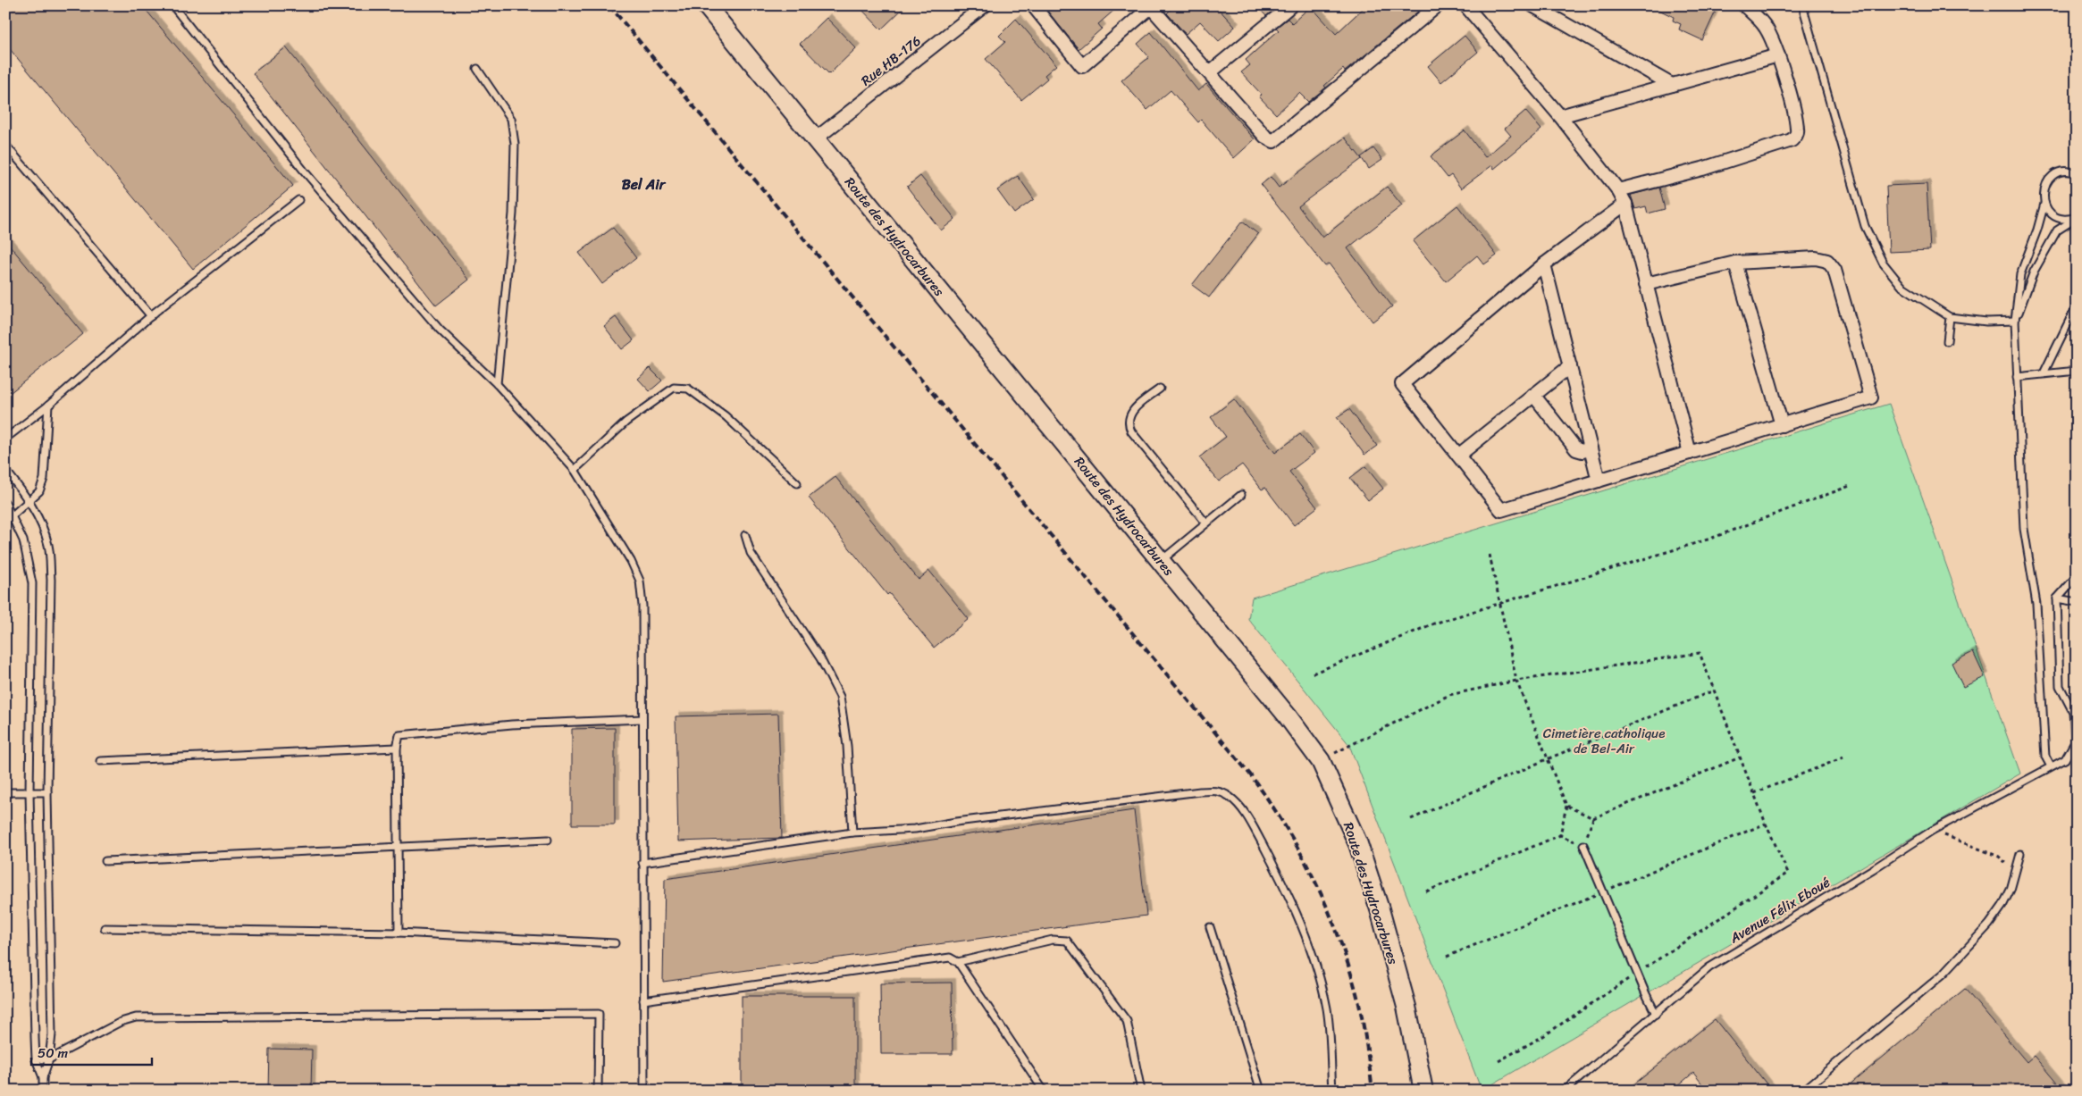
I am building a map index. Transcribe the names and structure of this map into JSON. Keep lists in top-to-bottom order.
{
  "streets": {
    "street": ["Rue HB-176", "Route des Hydrocarbures"],
    "lane": ["Avenue Félix Eboué"]
  },
  "crossings": [
    ["Rue HB-176", "Route des Hydrocarbures"]
  ],
  "districts": ["Bel Air"],
  "parks": ["Cimetière catholique de Bel-Air"],
  "scale_bar": "50 m"
}
